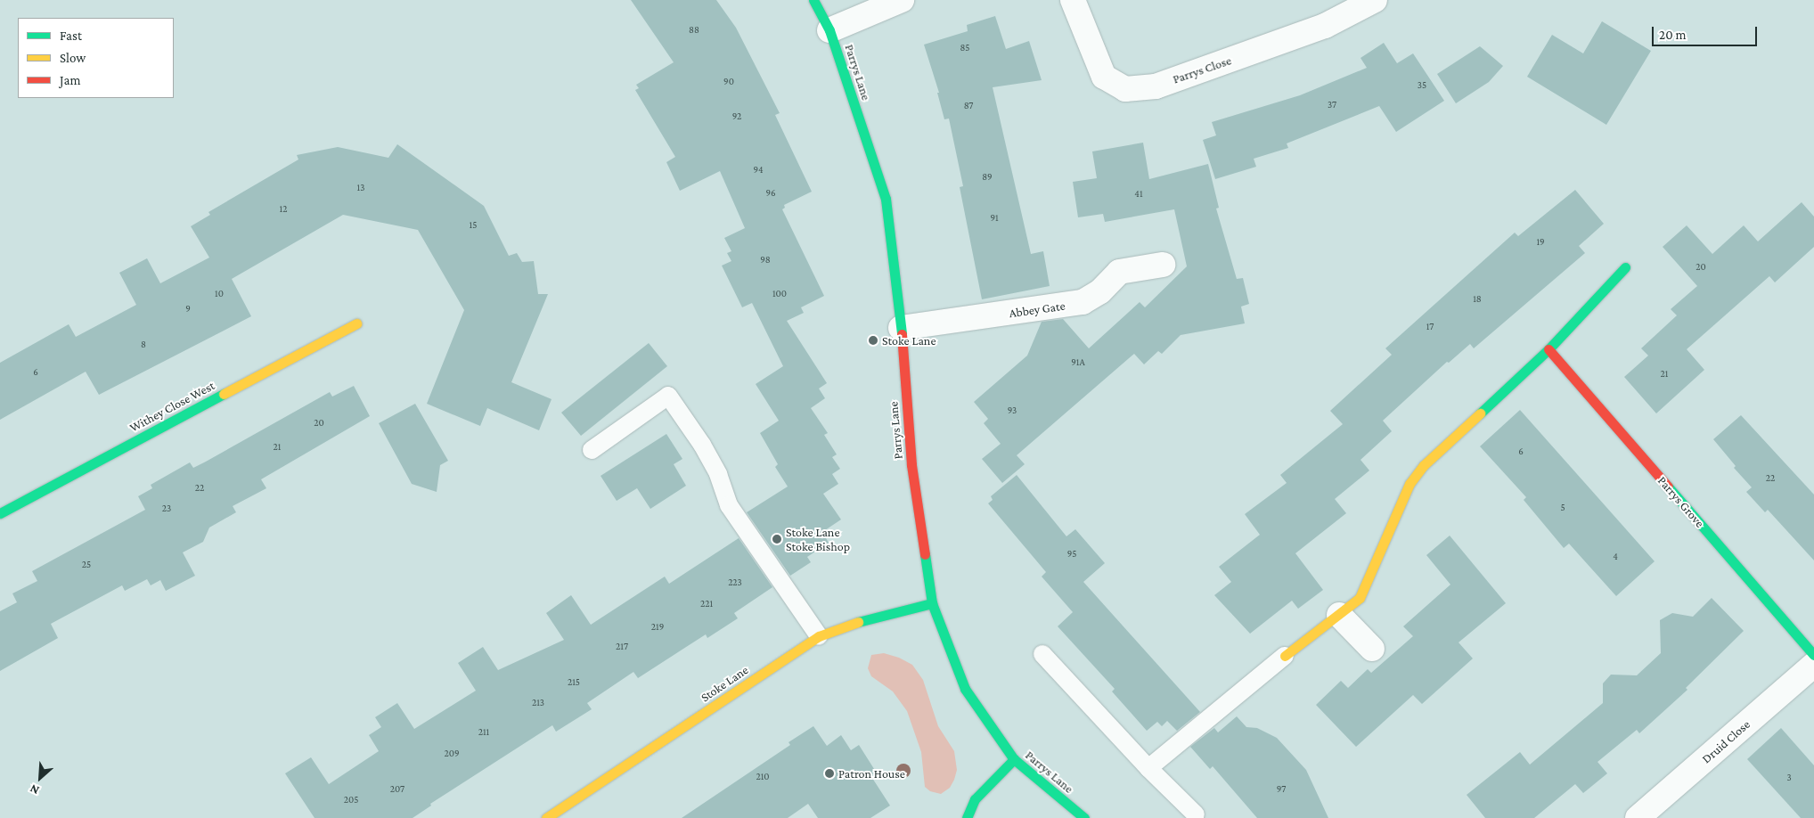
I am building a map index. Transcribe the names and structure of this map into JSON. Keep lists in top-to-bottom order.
{
  "streets": {
    "street": [
      "Parrys Close",
      "Parrys Lane",
      "Abbey Gate",
      "Withey Close West",
      "Parrys Grove",
      "Stoke Lane",
      "Druid Close"
    ]
  },
  "crossings": [
    ["Parrys Lane", "Abbey Gate"],
    ["Parrys Lane", "Stoke Lane"]
  ],
  "places": ["Stoke Lane", "Stoke Lane Stoke Bishop", "Patron House"],
  "house_numbers": [
    "88",
    "85",
    "90",
    "35",
    "37",
    "87",
    "92",
    "94",
    "89",
    "13",
    "96",
    "41",
    "12",
    "91",
    "15",
    "19",
    "98",
    "20",
    "10",
    "100",
    "18",
    "9",
    "17",
    "8",
    "91A",
    "6",
    "21",
    "93",
    "20",
    "21",
    "6",
    "22",
    "22",
    "5",
    "23",
    "95",
    "4",
    "25",
    "223",
    "221",
    "219",
    "217",
    "215",
    "213",
    "211",
    "209",
    "210",
    "3",
    "207",
    "97",
    "205"
  ],
  "legend": ["Fast", "Slow", "Jam"],
  "scale_bar": "20 m",
  "north": "bottom left"
}
